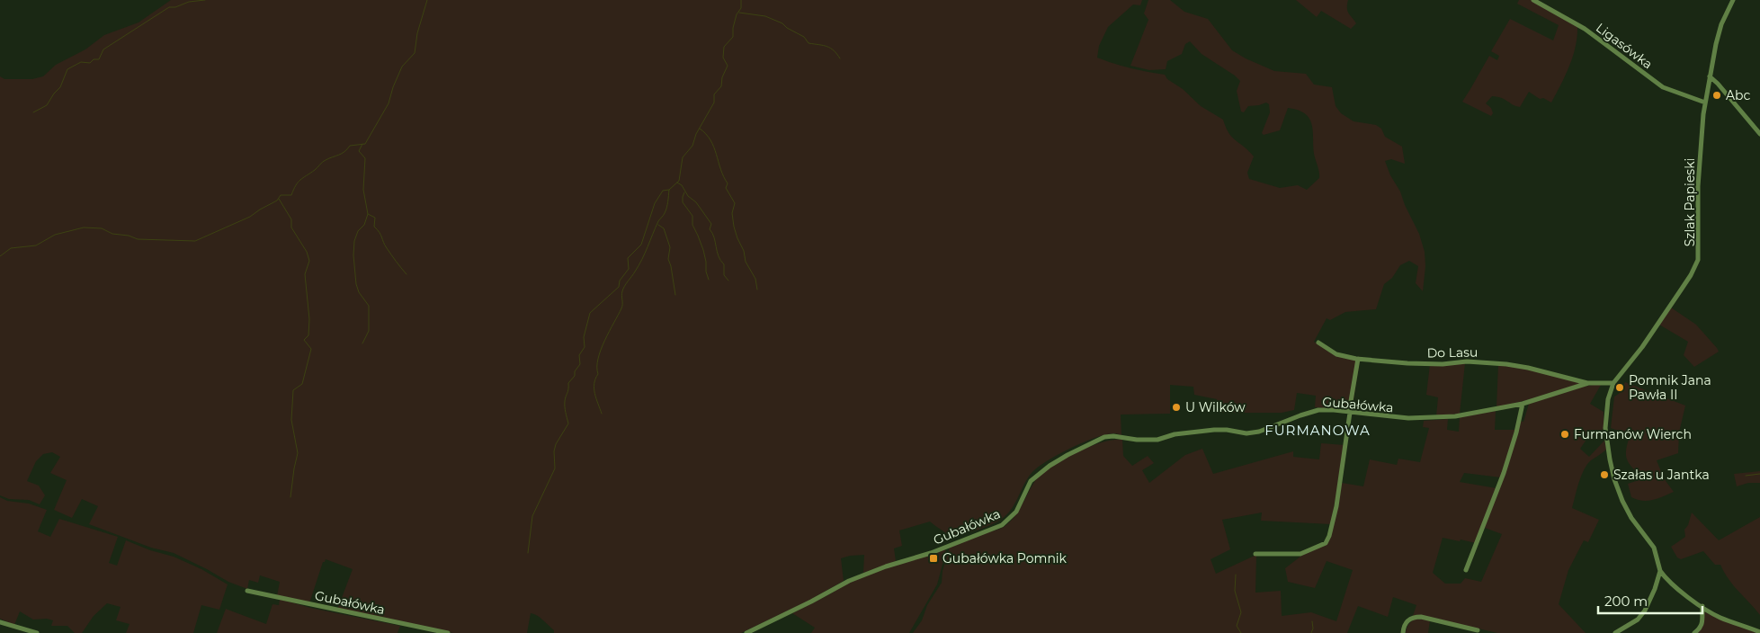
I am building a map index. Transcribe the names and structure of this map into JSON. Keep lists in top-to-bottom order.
{
  "streets": {
    "street": [
      "Ligasówka",
      "Szlak Papieski",
      "Do Lasu",
      "Gubałówka"
    ]
  },
  "crossings": [
    ["Ligasówka", "Szlak Papieski"],
    ["Szlak Papieski", "Gubałówka"],
    ["Do Lasu", "Gubałówka"]
  ],
  "districts": ["FURMANOWA"],
  "places": {
    "other": [
      "Abc",
      "Pomnik Jana Pawła II",
      "U Wilków",
      "Furmanów Wierch",
      "Szałas u Jantka"
    ],
    "transit": ["Gubałówka Pomnik"]
  },
  "scale_bar": "200 m"
}
